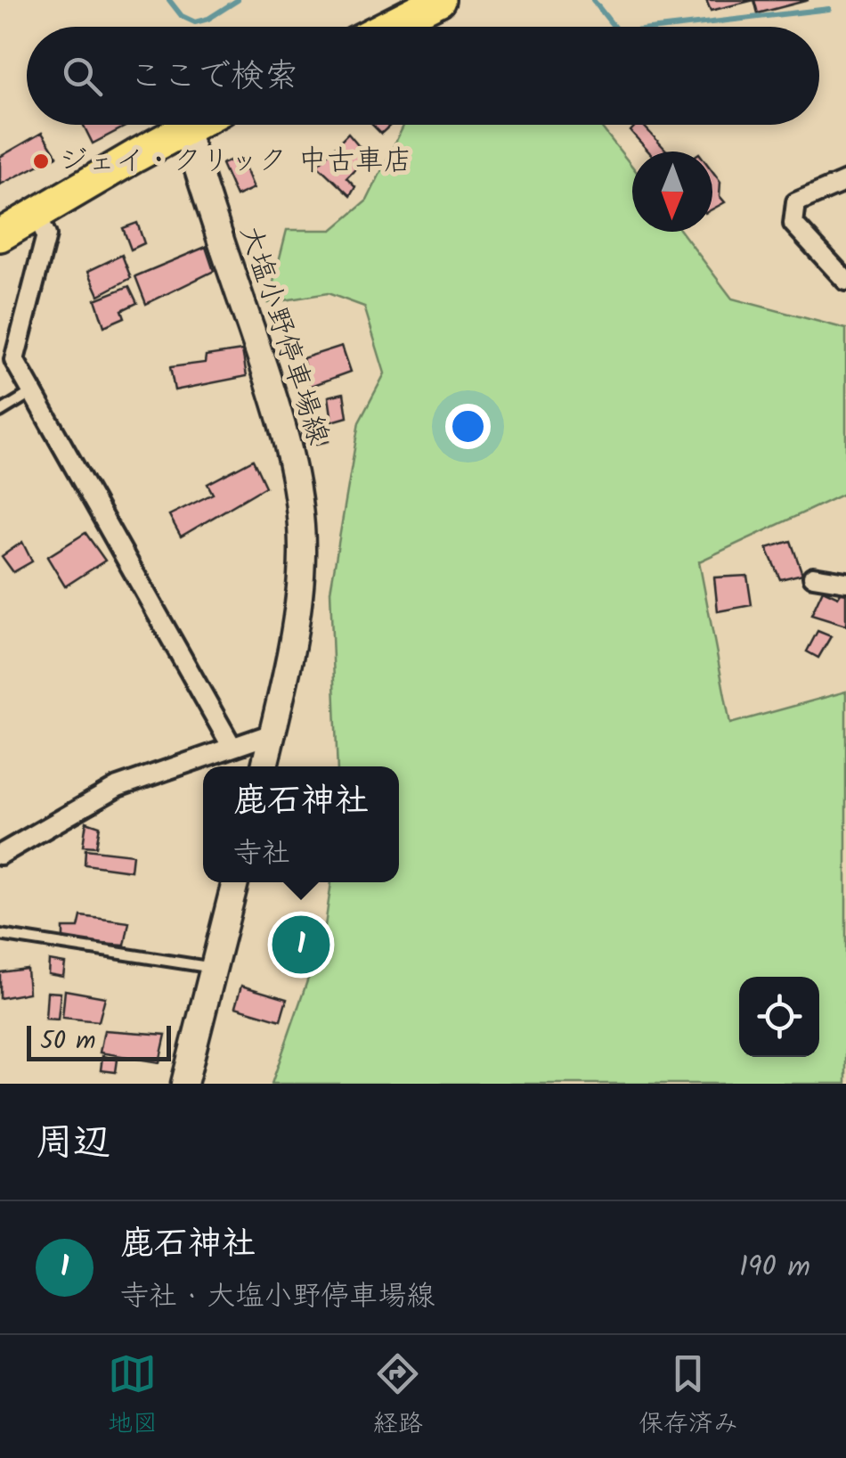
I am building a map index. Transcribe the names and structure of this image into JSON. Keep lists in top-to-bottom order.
{
  "streets": {
    "main road": ["大塩小野停車場線"]
  },
  "places": ["ジェイ・クリック 中古車店"],
  "scale_bar": "50 m",
  "north": "bottom",
  "page": {
    "search": "ここで検索",
    "popup": ["鹿石神社", "寺社"],
    "pins": "1",
    "scale": "50 m",
    "heading": "周辺",
    "list": [
      {
        "mark": "1",
        "name": "鹿石神社",
        "note": "寺社 · 大塩小野停車場線",
        "value": "190 m"
      }
    ],
    "nav": ["地図", "経路", "保存済み"]
  }
}
